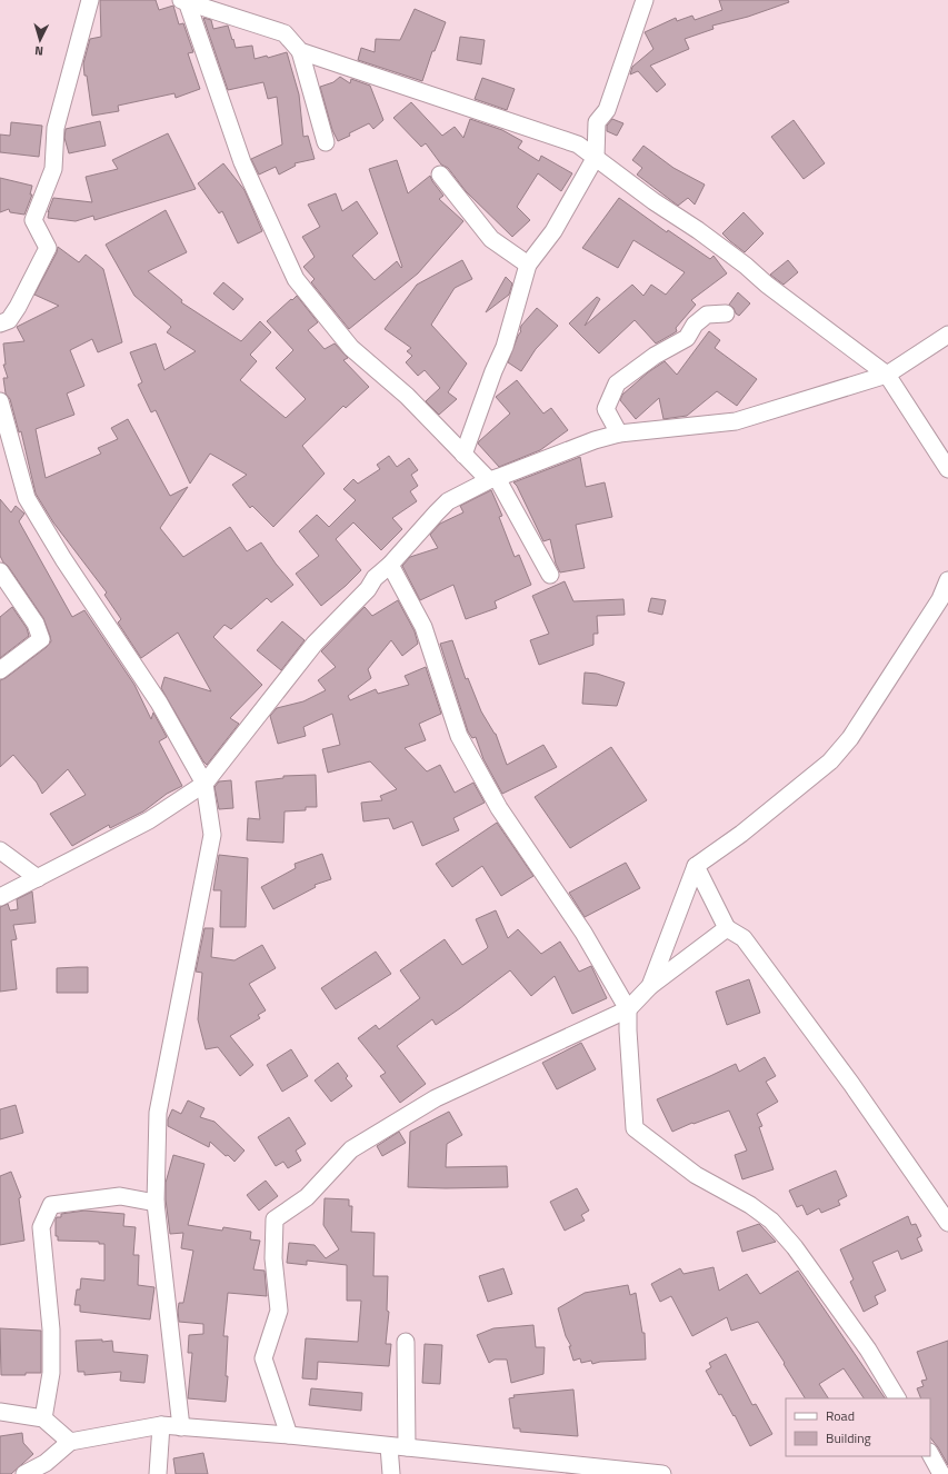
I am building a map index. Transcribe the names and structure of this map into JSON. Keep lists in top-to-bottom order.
{
  "legend": ["Road", "Building"],
  "north": "bottom"
}
